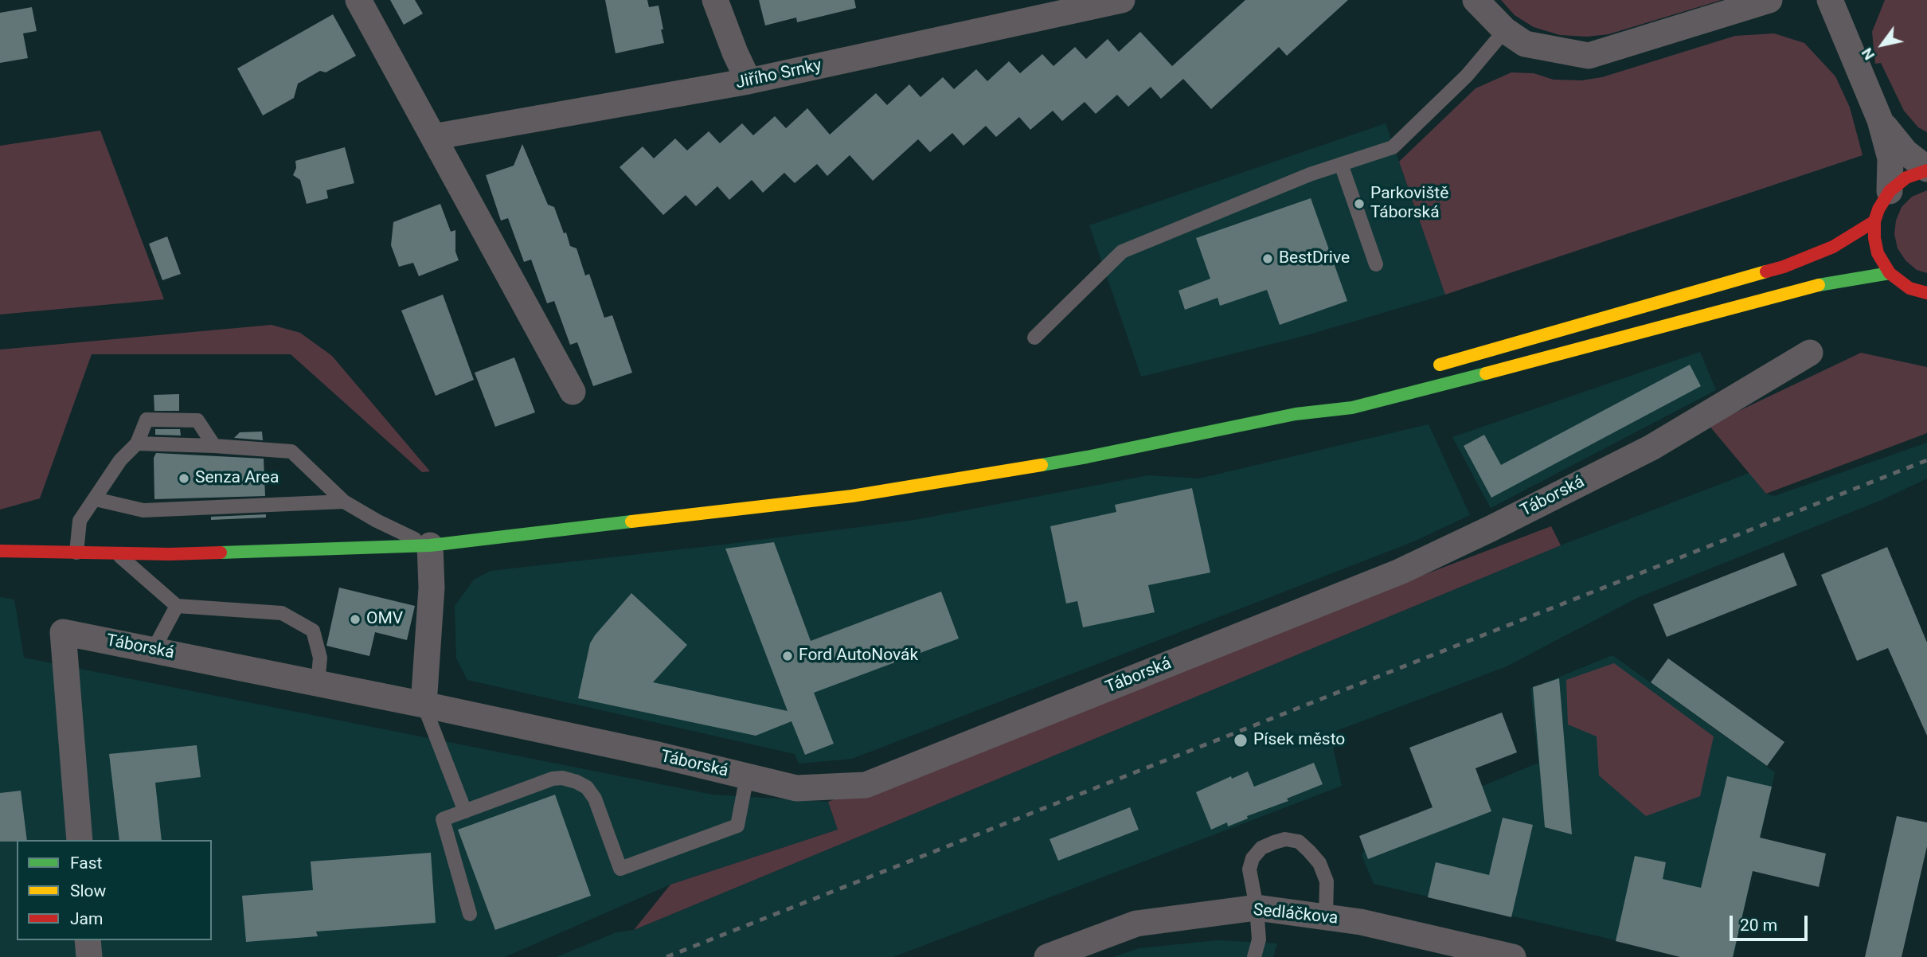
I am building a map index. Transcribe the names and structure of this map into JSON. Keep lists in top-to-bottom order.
{
  "streets": {
    "street": ["Jiřího Srnky", "Táborská", "Sedláčkova"]
  },
  "places": [
    "Parkoviště Táborská",
    "BestDrive",
    "Senza Area",
    "OMV",
    "Ford AutoNovák",
    "Písek město"
  ],
  "legend": ["Fast", "Slow", "Jam"],
  "scale_bar": "20 m",
  "north": "bottom left"
}
